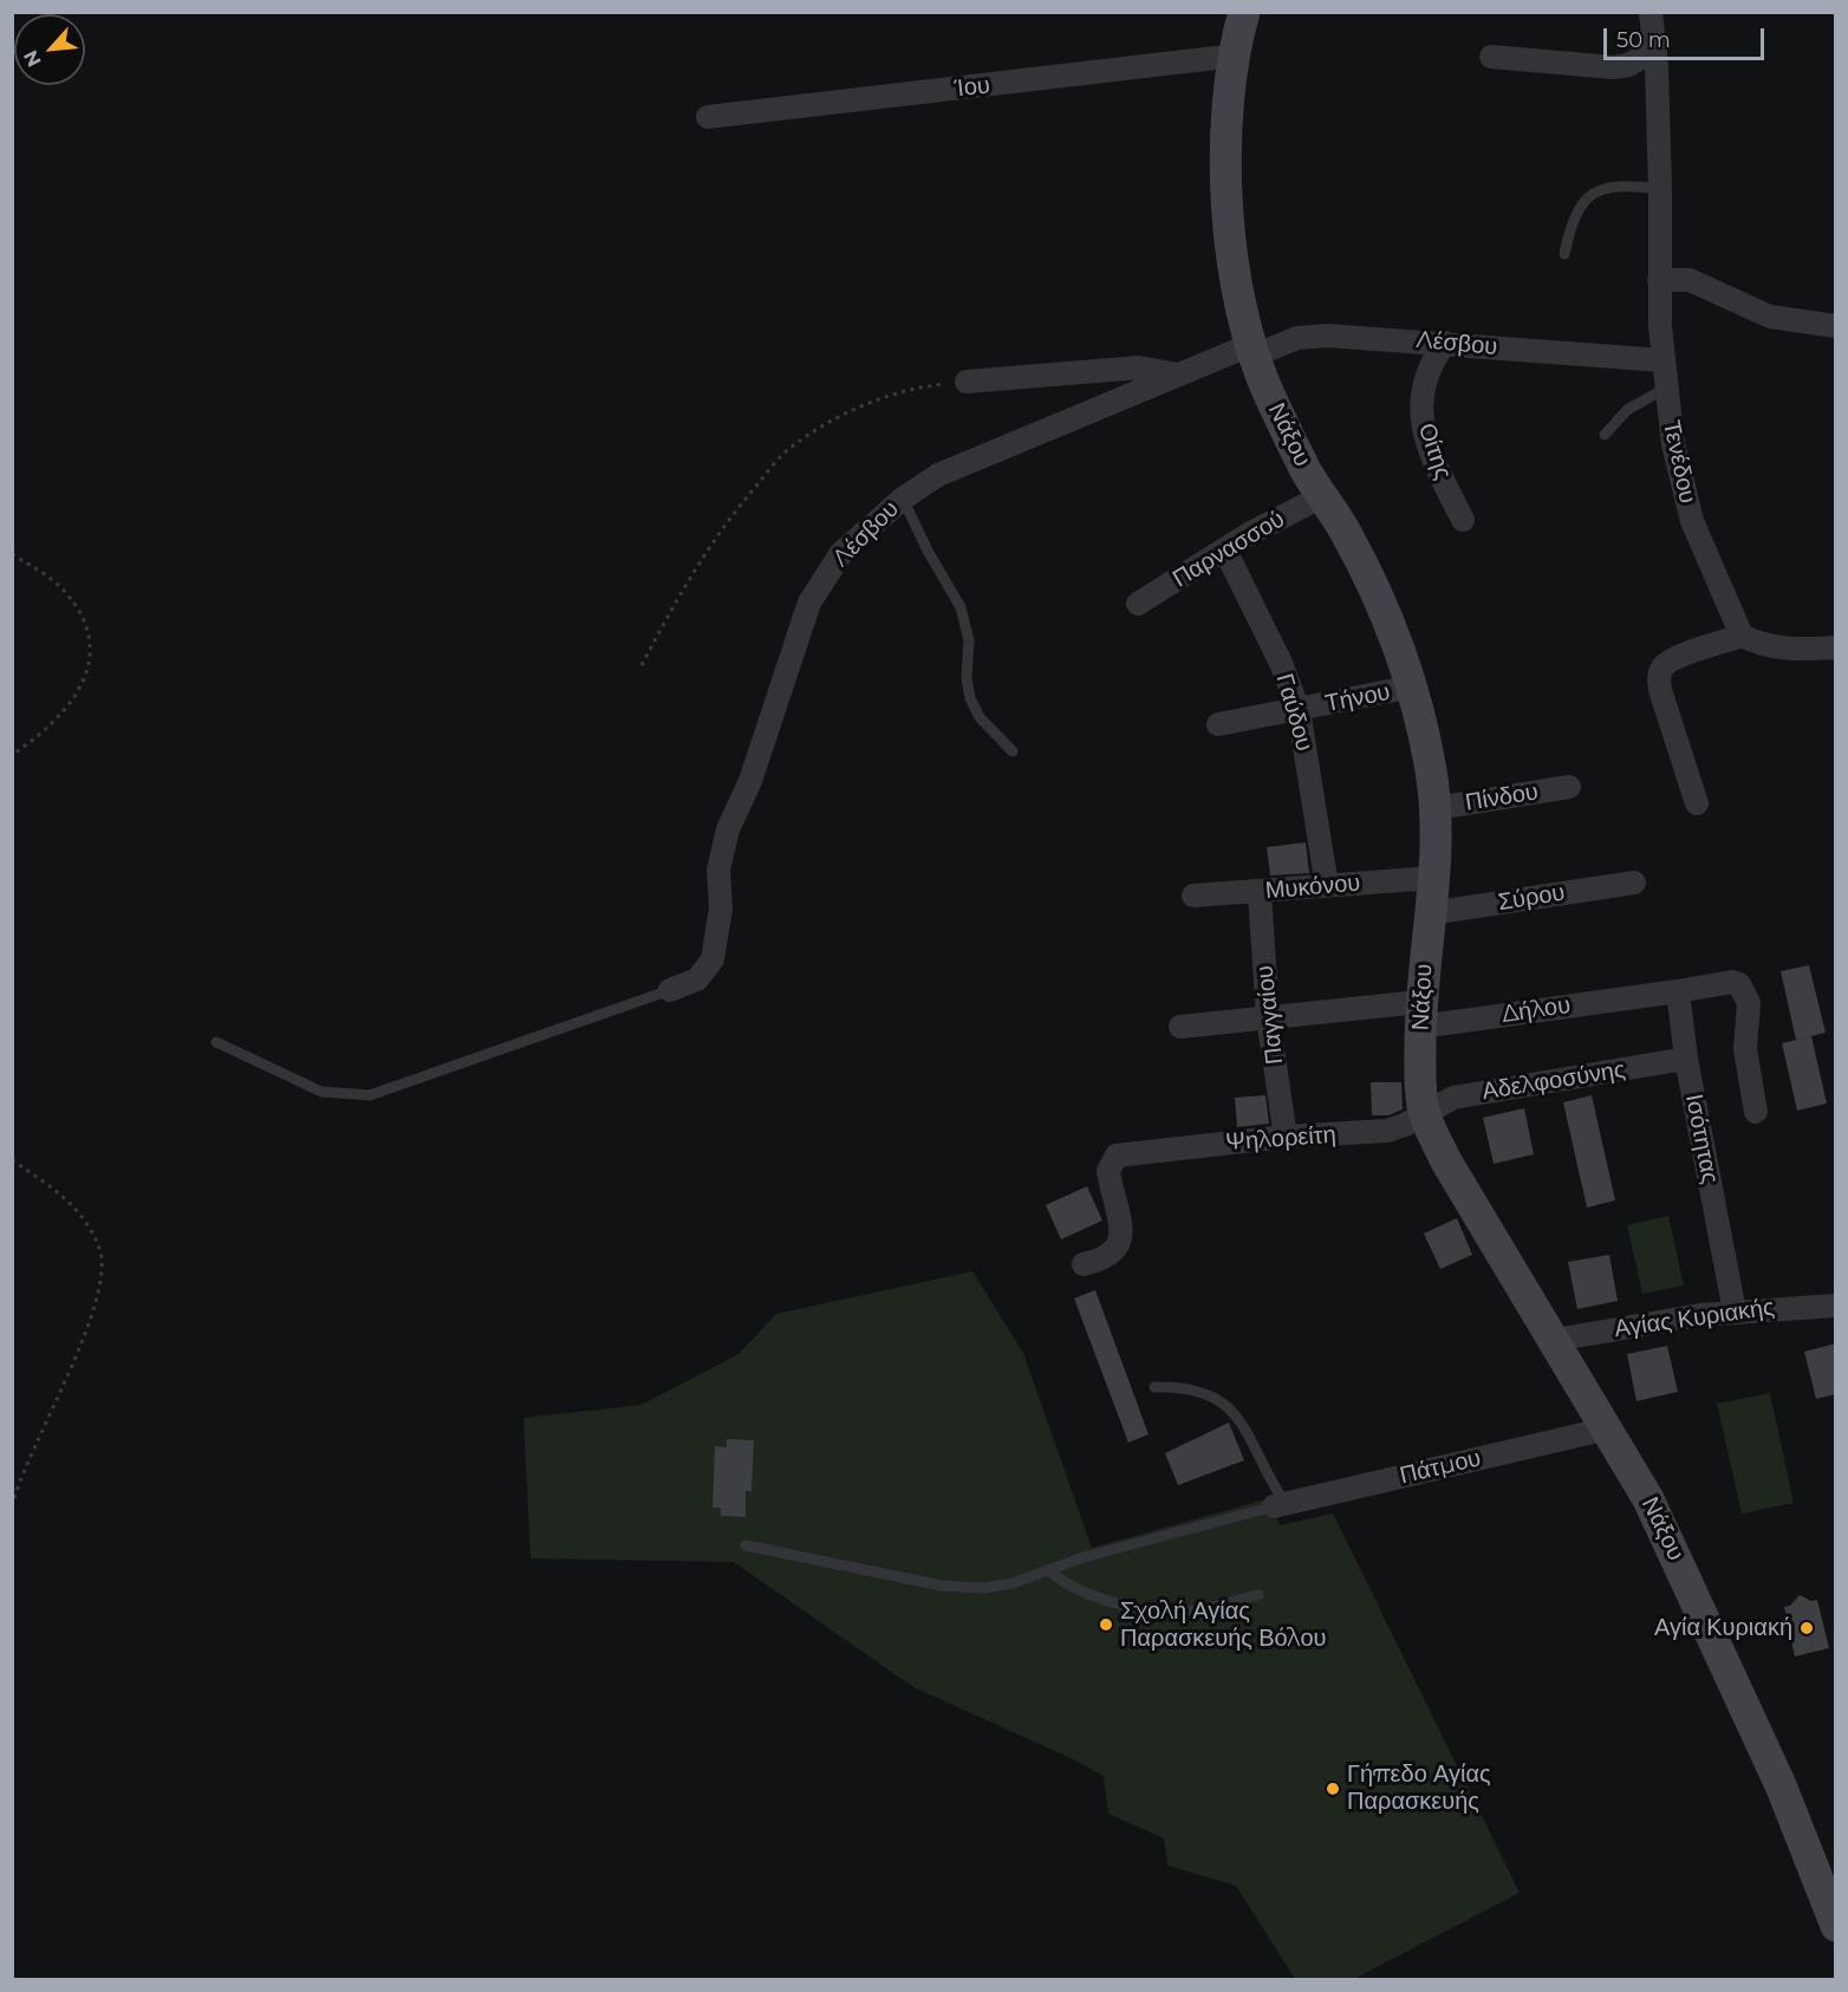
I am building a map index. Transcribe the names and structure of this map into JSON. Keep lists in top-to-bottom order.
{
  "streets": {
    "street": [
      "Ίου",
      "Λέσβου",
      "Νάξου",
      "Οίτης",
      "Τενέδου",
      "Παρνασσού",
      "Τήνου",
      "Γαύδου",
      "Πίνδου",
      "Μυκόνου",
      "Σύρου",
      "Δήλου",
      "Παγγαίου",
      "Αδελφοσύνης",
      "Ψηλορείτη",
      "Ισότητας",
      "Αγίας Κυριακής",
      "Πάτμου"
    ]
  },
  "crossings": [
    ["Ίου", "Νάξου"],
    ["Λέσβου", "Νάξου"],
    ["Λέσβου", "Οίτης"],
    ["Λέσβου", "Τενέδου"],
    ["Νάξου", "Παρνασσού"],
    ["Νάξου", "Τήνου"],
    ["Νάξου", "Πίνδου"],
    ["Νάξου", "Μυκόνου"],
    ["Νάξου", "Σύρου"],
    ["Νάξου", "Δήλου"],
    ["Νάξου", "Αδελφοσύνης"],
    ["Νάξου", "Ψηλορείτη"],
    ["Νάξου", "Αγίας Κυριακής"],
    ["Νάξου", "Πάτμου"],
    ["Παρνασσού", "Γαύδου"],
    ["Τήνου", "Γαύδου"],
    ["Γαύδου", "Μυκόνου"],
    ["Μυκόνου", "Παγγαίου"],
    ["Δήλου", "Παγγαίου"],
    ["Δήλου", "Ισότητας"],
    ["Παγγαίου", "Ψηλορείτη"],
    ["Αδελφοσύνης", "Ψηλορείτη"],
    ["Αδελφοσύνης", "Ισότητας"],
    ["Ισότητας", "Αγίας Κυριακής"]
  ],
  "places": ["Σχολή Αγίας Παρασκευής Βόλου", "Αγία Κυριακή", "Γήπεδο Αγίας Παρασκευής"],
  "scale_bar": "50 m",
  "north": "bottom left"
}
